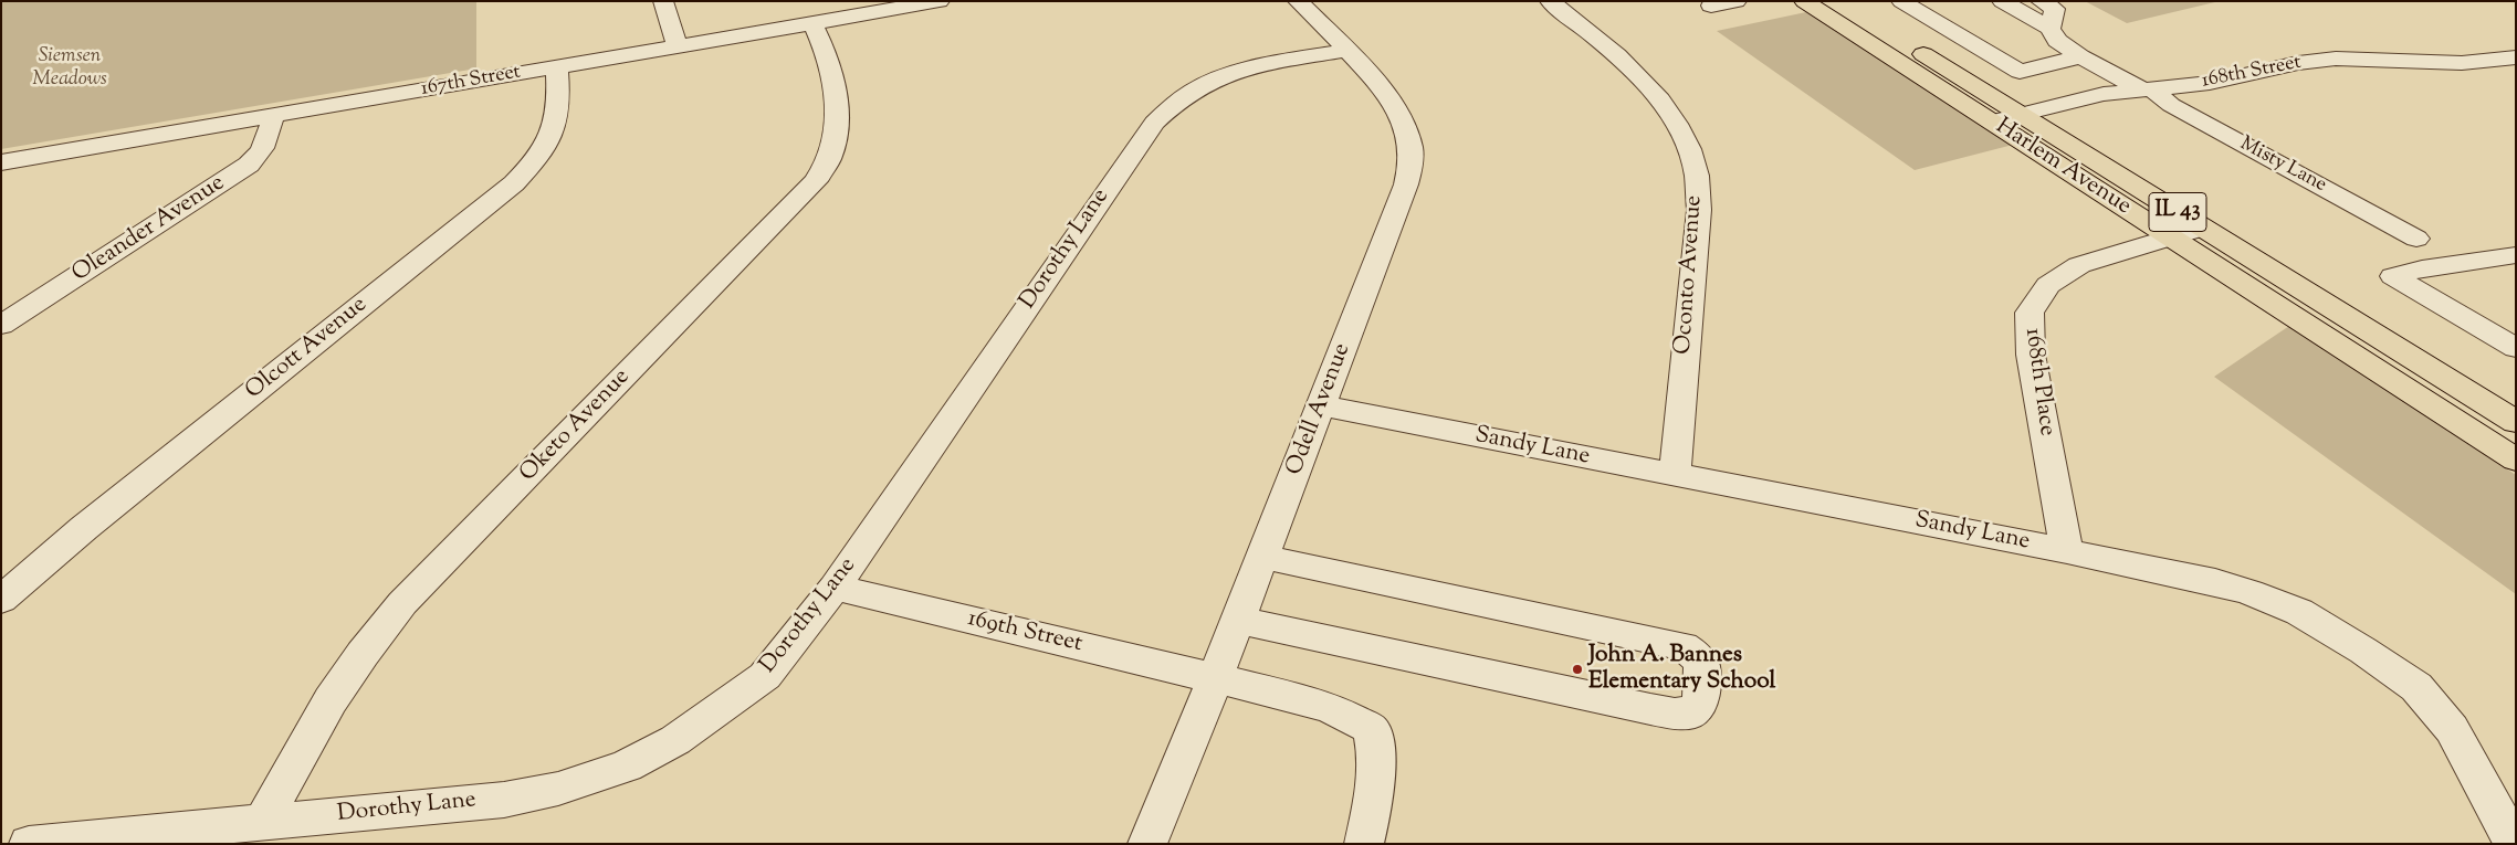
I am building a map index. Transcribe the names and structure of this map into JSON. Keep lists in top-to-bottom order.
{
  "streets": {
    "main road": ["Harlem Avenue", "IL 43"],
    "street": [
      "168th Street",
      "167th Street",
      "Misty Lane",
      "Oleander Avenue",
      "Dorothy Lane",
      "Oconto Avenue",
      "Olcott Avenue",
      "168th Place",
      "Odell Avenue",
      "Oketo Avenue",
      "Sandy Lane",
      "169th Street"
    ]
  },
  "crossings": [
    ["168th Street", "Misty Lane"],
    ["168th Street", "Harlem Avenue"],
    ["167th Street", "Oleander Avenue"],
    ["167th Street", "Olcott Avenue"],
    ["167th Street", "Oketo Avenue"],
    ["Harlem Avenue", "168th Place"],
    ["Dorothy Lane", "Odell Avenue"],
    ["Dorothy Lane", "Oketo Avenue"],
    ["Dorothy Lane", "169th Street"],
    ["Oconto Avenue", "Sandy Lane"],
    ["168th Place", "Sandy Lane"],
    ["Odell Avenue", "Sandy Lane"],
    ["Odell Avenue", "169th Street"]
  ],
  "parks": ["Siemsen Meadows"],
  "places": ["John A. Bannes Elementary School"]
}
